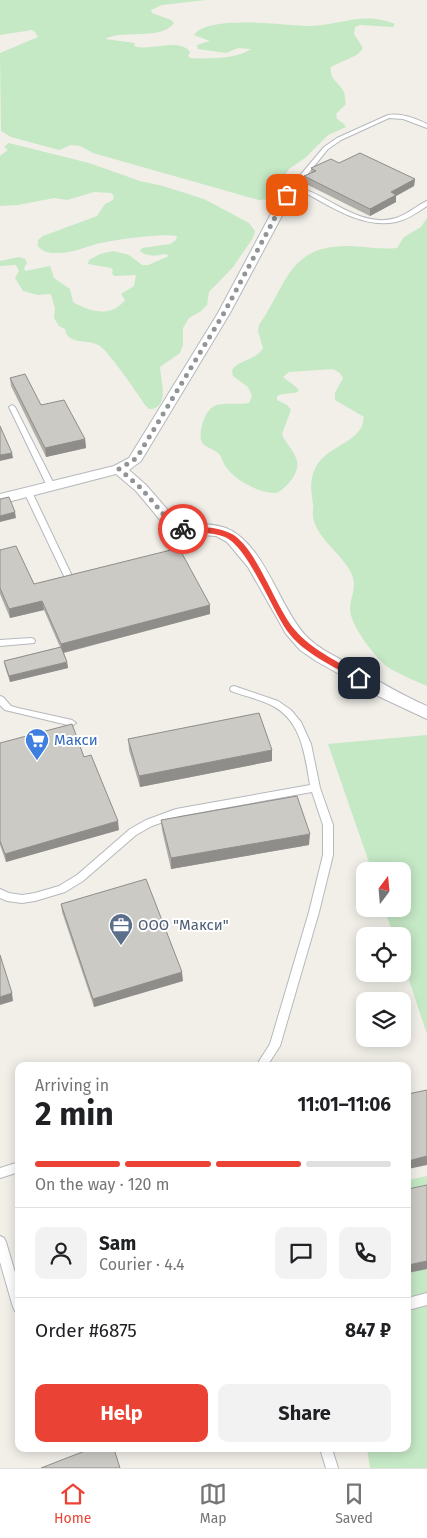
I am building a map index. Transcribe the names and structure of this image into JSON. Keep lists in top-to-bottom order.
{
  "places": {
    "supermarket": ["Макси"],
    "office": ["ООО \"Макси\""]
  },
  "north": "top",
  "page": {
    "heading": ["2 min", "Arriving in", "11:01–11:06"],
    "panel": [
      "Sam",
      "Courier · 4.4",
      "Order #6875",
      "847 ₽"
    ],
    "bar": "On the way · 120 m",
    "buttons": ["Help", "Share"],
    "tabs": ["Home", "Map", "Saved"]
  }
}
